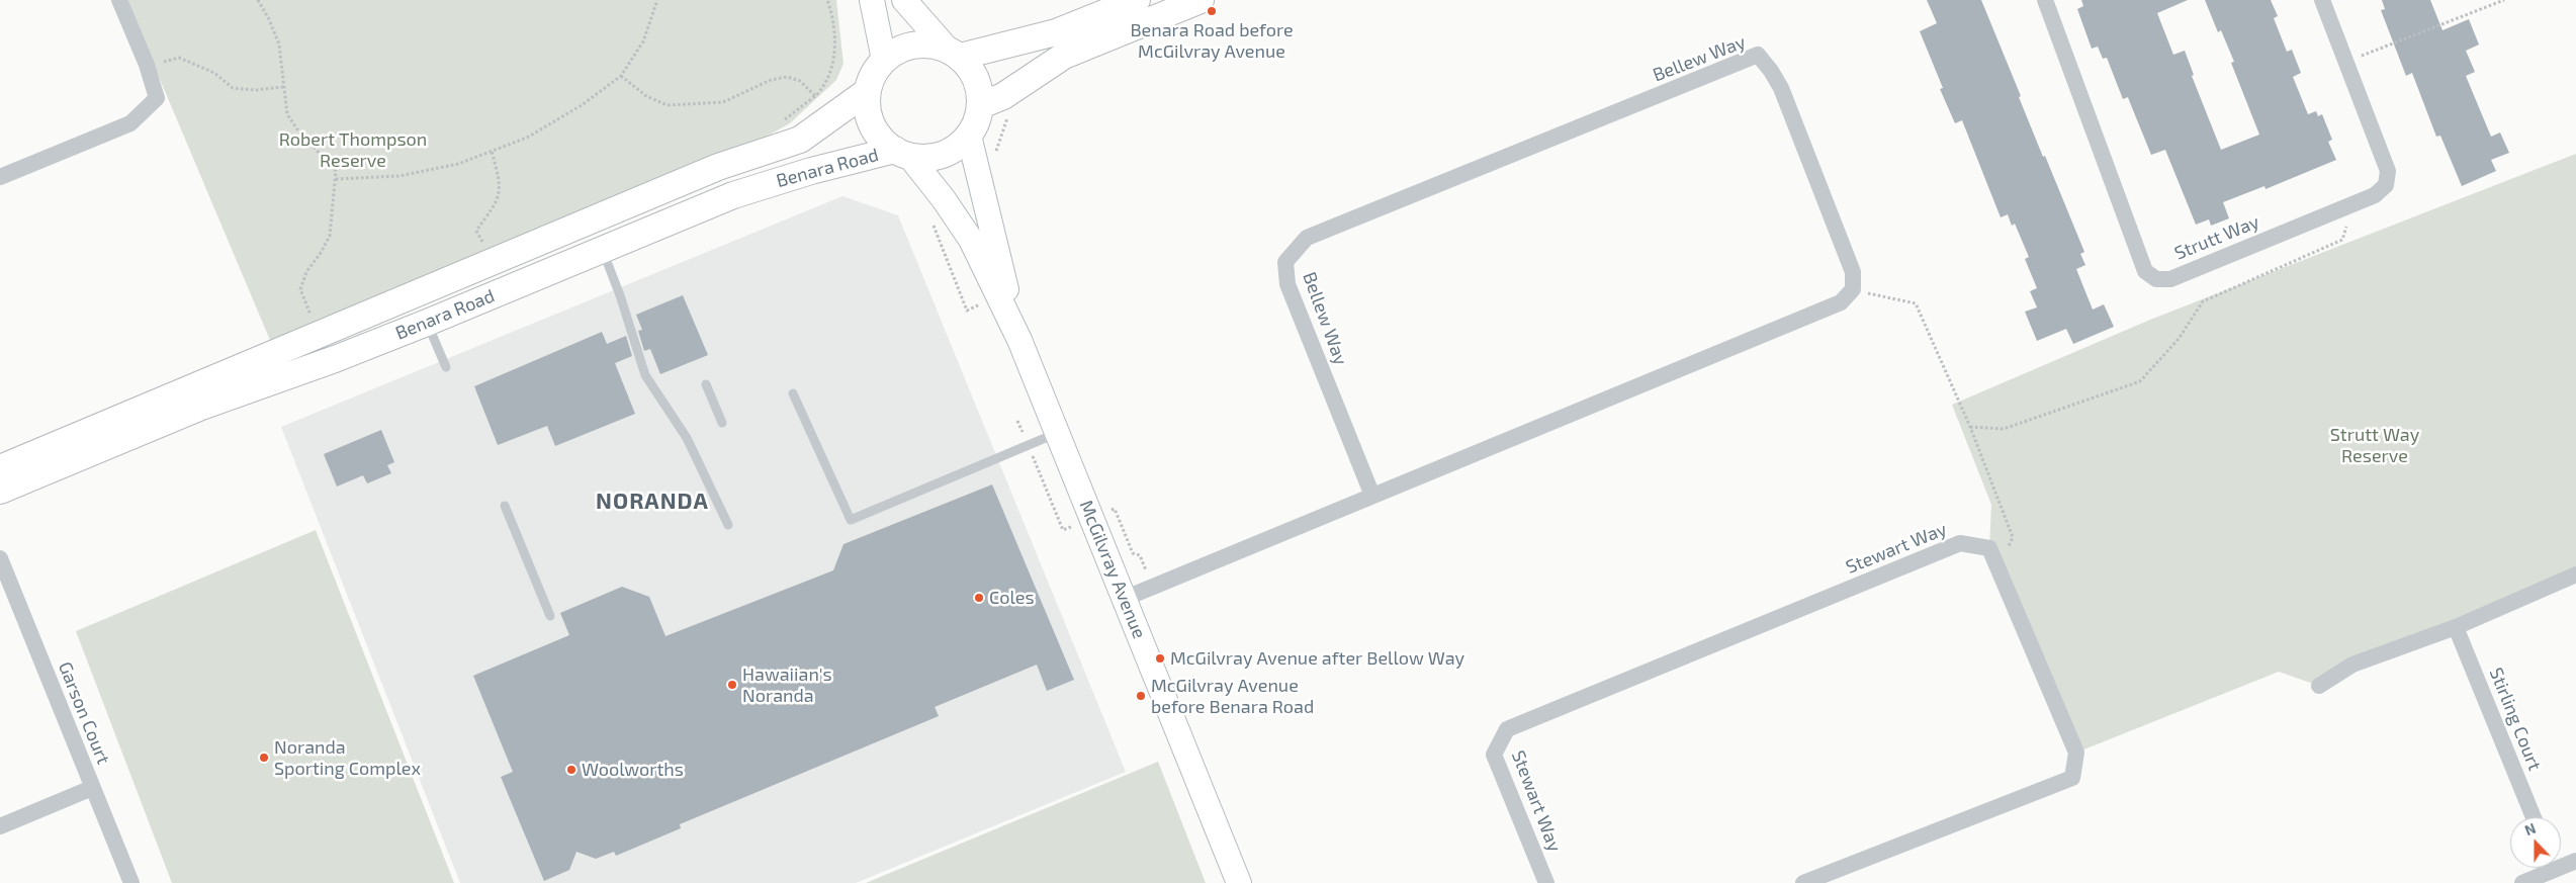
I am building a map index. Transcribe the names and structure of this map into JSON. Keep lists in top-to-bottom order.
{
  "streets": {
    "main road": ["Benara Road", "McGilvray Avenue"],
    "street": [
      "Bellew Way",
      "Strutt Way",
      "Stewart Way",
      "Garson Court",
      "Stirling Court"
    ]
  },
  "crossings": [
    ["Benara Road", "McGilvray Avenue"]
  ],
  "districts": ["NORANDA"],
  "parks": ["Robert Thompson Reserve", "Strutt Way Reserve"],
  "places": [
    "Benara Road before McGilvray Avenue",
    "Coles",
    "McGilvray Avenue after Bellow Way",
    "Hawaiian's Noranda",
    "McGilvray Avenue before Benara Road",
    "Noranda Sporting Complex",
    "Woolworths"
  ],
  "north": "top"
}
